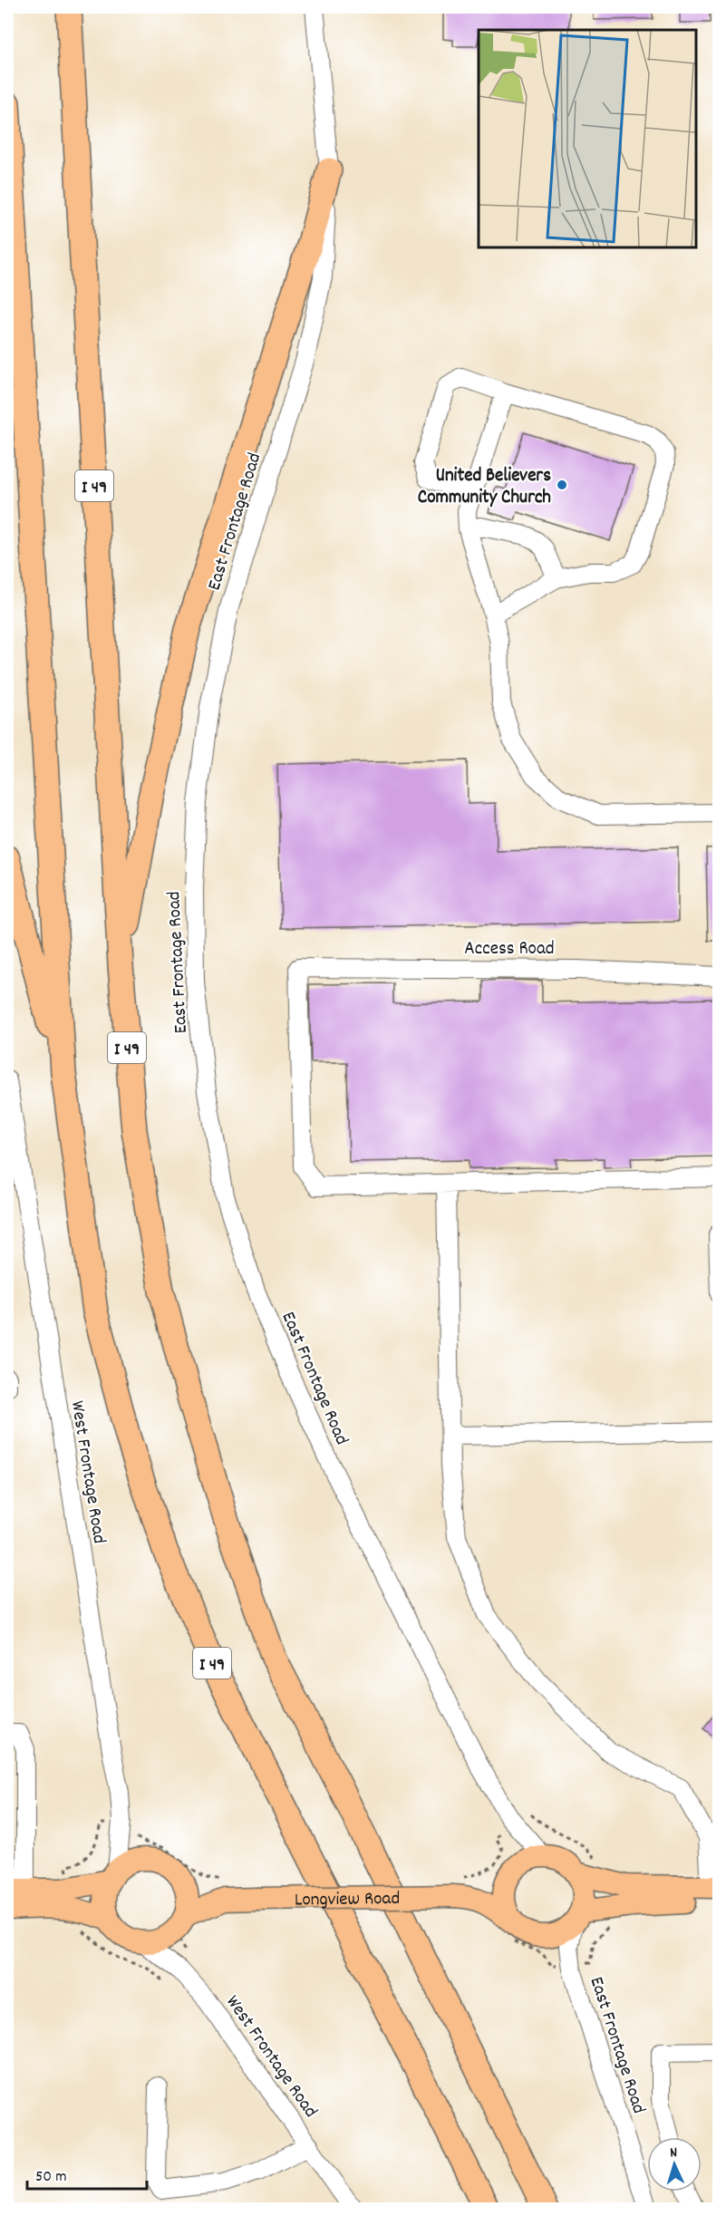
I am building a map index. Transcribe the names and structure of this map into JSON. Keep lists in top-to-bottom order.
{
  "streets": {
    "highway": ["I 49"],
    "main road": ["Longview Road"],
    "street": ["East Frontage Road", "Access Road", "West Frontage Road"]
  },
  "crossings": [
    ["East Frontage Road", "Longview Road"],
    ["West Frontage Road", "Longview Road"]
  ],
  "places": ["United Believers Community Church"],
  "scale_bar": "50 m",
  "north": "top"
}
